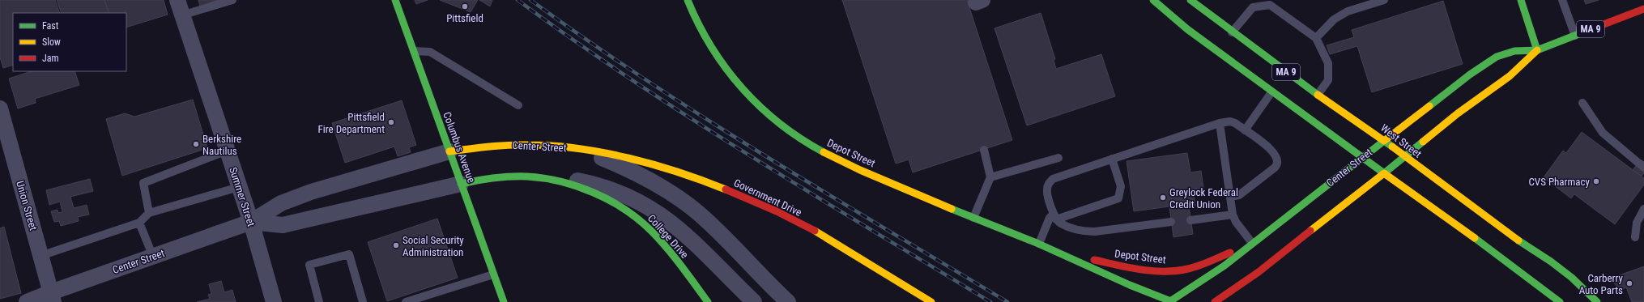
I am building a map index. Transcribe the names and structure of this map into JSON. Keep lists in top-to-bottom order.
{
  "streets": {
    "main road": [
      "MA 9",
      "West Street",
      "Center Street",
      "Columbus Avenue",
      "Depot Street",
      "Government Drive",
      "College Drive"
    ],
    "street": ["Summer Street", "Union Street"]
  },
  "crossings": [
    ["MA 9", "Center Street"],
    ["West Street", "Center Street"],
    ["Center Street", "Columbus Avenue"],
    ["Center Street", "Depot Street"],
    ["Center Street", "Summer Street"],
    ["Center Street", "Government Drive"],
    ["Center Street", "Union Street"],
    ["Center Street", "College Drive"]
  ],
  "places": [
    "Pittsfield",
    "Pittsfield Fire Department",
    "Berkshire Nautilus",
    "CVS Pharmacy",
    "Greylock Federal Credit Union",
    "Social Security Administration",
    "Carberry Auto Parts"
  ],
  "legend": ["Fast", "Slow", "Jam"]
}
